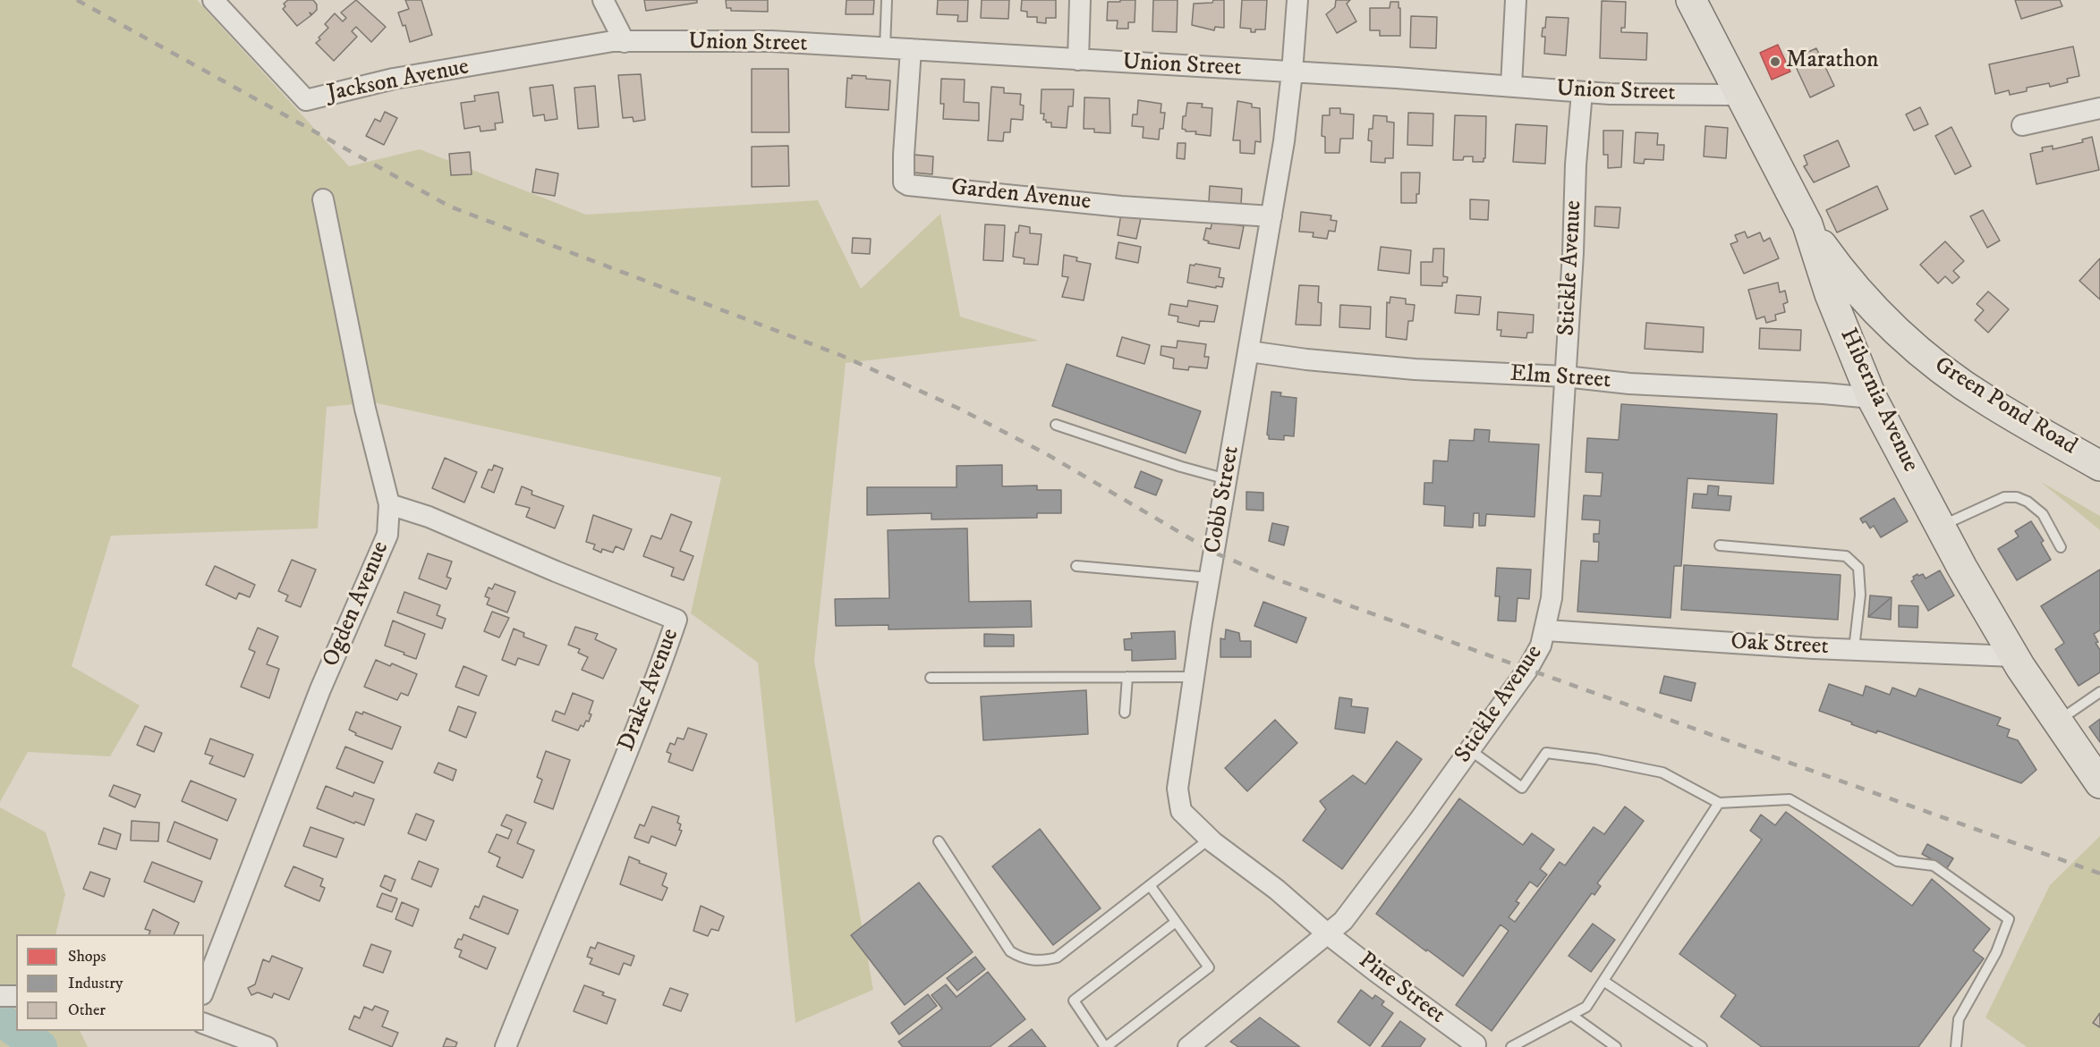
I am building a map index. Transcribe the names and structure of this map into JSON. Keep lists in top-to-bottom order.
{
  "streets": {
    "main road": ["Hibernia Avenue", "Green Pond Road"],
    "street": [
      "Union Street",
      "Jackson Avenue",
      "Garden Avenue",
      "Stickle Avenue",
      "Elm Street",
      "Cobb Street",
      "Ogden Avenue",
      "Oak Street",
      "Drake Avenue",
      "Pine Street"
    ]
  },
  "crossings": [
    ["Union Street", "Jackson Avenue"],
    ["Union Street", "Garden Avenue"],
    ["Union Street", "Stickle Avenue"],
    ["Union Street", "Hibernia Avenue"],
    ["Union Street", "Cobb Street"],
    ["Garden Avenue", "Cobb Street"],
    ["Stickle Avenue", "Elm Street"],
    ["Stickle Avenue", "Cobb Street"],
    ["Stickle Avenue", "Oak Street"],
    ["Stickle Avenue", "Pine Street"],
    ["Elm Street", "Hibernia Avenue"],
    ["Elm Street", "Cobb Street"],
    ["Hibernia Avenue", "Green Pond Road"],
    ["Hibernia Avenue", "Oak Street"],
    ["Cobb Street", "Pine Street"],
    ["Ogden Avenue", "Drake Avenue"]
  ],
  "places": ["Marathon"],
  "legend": ["Shops", "Industry", "Other"]
}
